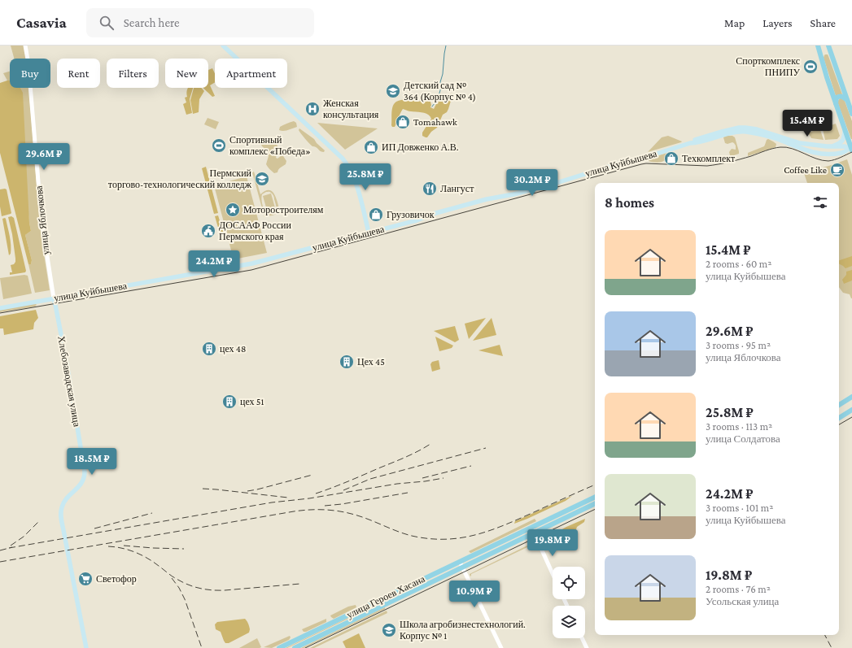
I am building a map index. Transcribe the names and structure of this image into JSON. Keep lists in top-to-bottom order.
{
  "streets": {
    "main road": ["улица Куйбышева", "Хлебозаводская улица", "улица Героев Хасана"],
    "street": ["улица Яблочкова"]
  },
  "crossings": [
    ["улица Куйбышева", "улица Яблочкова"],
    ["улица Куйбышева", "Хлебозаводская улица"],
    ["улица Яблочкова", "Хлебозаводская улица"]
  ],
  "places": {
    "sports": ["Спорткомплекс ПНИПУ", "Спортивный комплекс «Победа»"],
    "school or university": ["Детский сад № 364 (Корпус № 4)", "Пермский торгово-технологический колледж", "Школа агробизнестехнологий. Корпус № 1"],
    "hospital": ["Женская консультация"],
    "shop": [
      "Tomahawk",
      "ИП Довженко А.В.",
      "Техкомплект",
      "Грузовичок"
    ],
    "cafe": ["Coffee Like"],
    "restaurant": ["Лангуст"],
    "place": ["Моторостроителям"],
    "public building": ["ДОСААФ России Пермского края"],
    "building": ["цех 48", "Цех 45", "цех 51"],
    "supermarket": ["Светофор"]
  },
  "page": {
    "header": "Casavia",
    "search": "Search here",
    "nav": ["Map", "Layers", "Share"],
    "chip": [
      "Buy",
      "Rent",
      "Filters",
      "New",
      "Apartment"
    ],
    "price": [
      "15.4M ₽",
      "29.6M ₽",
      "25.8M ₽",
      "30.2M ₽",
      "24.2M ₽",
      "18.5M ₽",
      "19.8M ₽",
      "10.9M ₽"
    ],
    "heading": "8 homes",
    "list": [
      {
        "name": "15.4M ₽",
        "note": "2 rooms · 60 m² · улица Куйбышева"
      },
      {
        "name": "29.6M ₽",
        "note": "3 rooms · 95 m² · улица Яблочкова"
      },
      {
        "name": "25.8M ₽",
        "note": "3 rooms · 113 m² · улица Солдатова"
      },
      {
        "name": "24.2M ₽",
        "note": "3 rooms · 101 m² · улица Куйбышева"
      },
      {
        "name": "19.8M ₽",
        "note": "2 rooms · 76 m² · Усольская улица"
      }
    ]
  }
}
